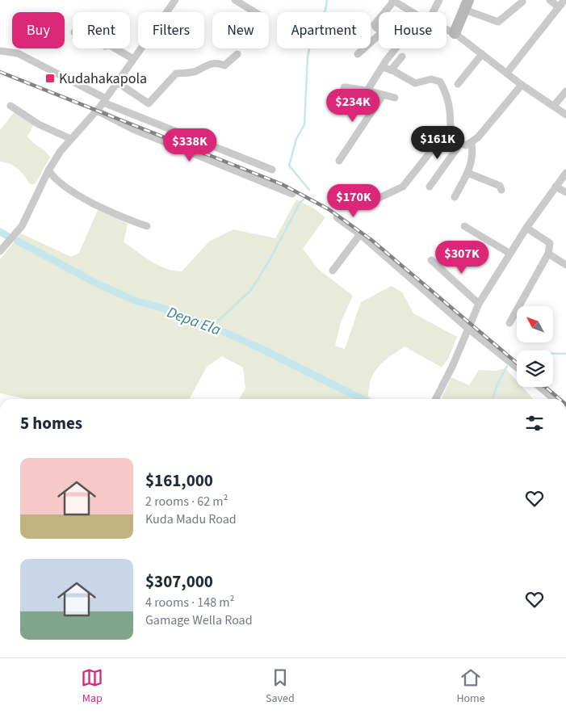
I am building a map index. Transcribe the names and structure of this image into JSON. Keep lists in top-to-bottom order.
{
  "water": ["Depa Ela"],
  "places": {
    "transit": ["Kudahakapola"]
  },
  "north": "top left",
  "page": {
    "chip": [
      "Buy",
      "Rent",
      "Filters",
      "New",
      "Apartment",
      "House"
    ],
    "price": [
      "$234K",
      "$161K",
      "$338K",
      "$170K",
      "$307K"
    ],
    "heading": "5 homes",
    "list": [
      {
        "name": "$161,000",
        "note": "2 rooms · 62 m² · Kuda Madu Road"
      },
      {
        "name": "$307,000",
        "note": "4 rooms · 148 m² · Gamage Wella Road"
      }
    ],
    "tabs": ["Map", "Saved", "Home"]
  }
}
